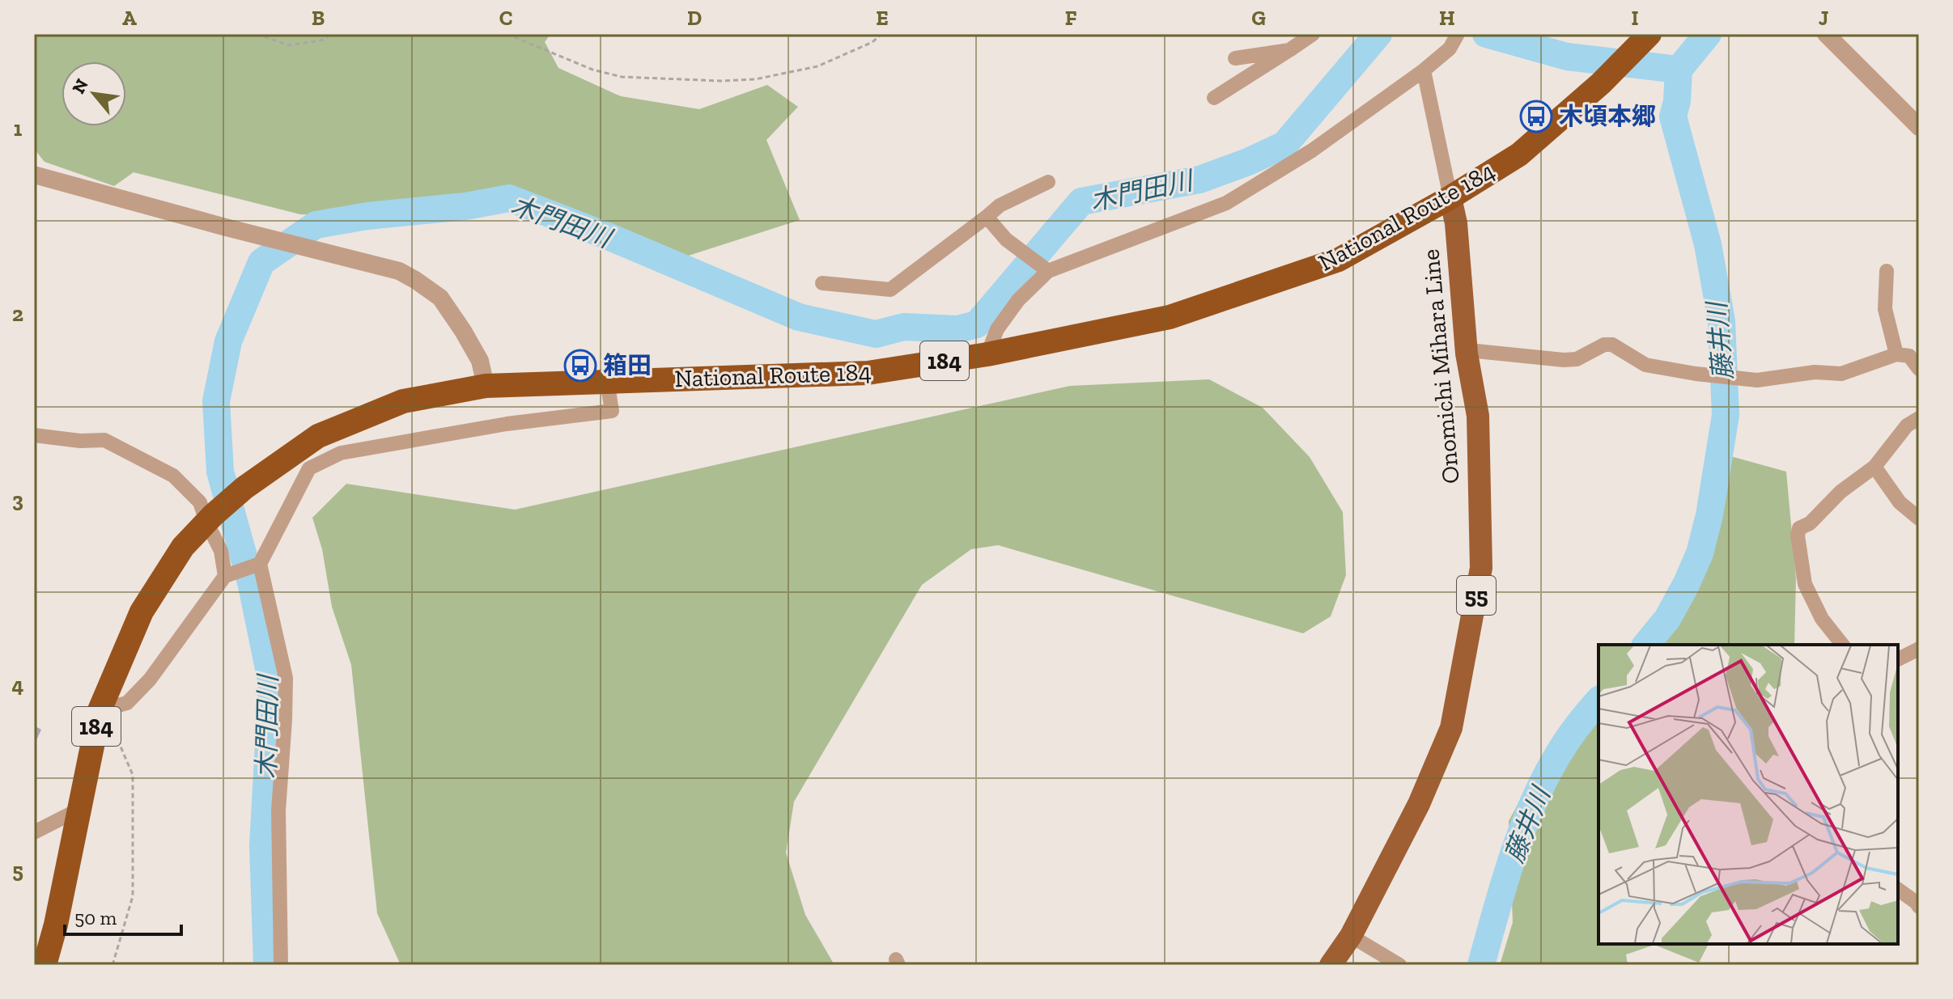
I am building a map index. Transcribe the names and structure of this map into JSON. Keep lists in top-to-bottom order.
{
  "streets": {
    "highway": ["National Route 184", "184"],
    "main road": ["Onomichi Mihara Line", "55"]
  },
  "crossings": [
    ["National Route 184", "Onomichi Mihara Line"]
  ],
  "water": ["木門田川", "藤井川"],
  "places": {
    "bus stop": ["木頃本郷", "箱田"]
  },
  "scale_bar": "50 m",
  "north": "top left",
  "grid": {
    "columns": [
      "A",
      "B",
      "C",
      "D",
      "E",
      "F",
      "G",
      "H",
      "I",
      "J"
    ],
    "rows": [
      "1",
      "2",
      "3",
      "4",
      "5"
    ]
  }
}
